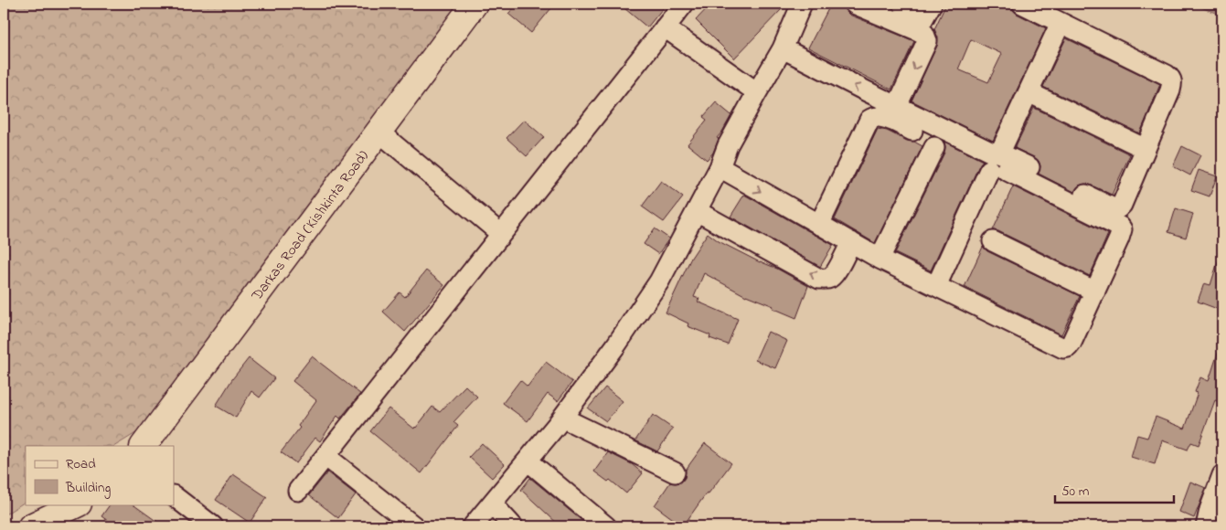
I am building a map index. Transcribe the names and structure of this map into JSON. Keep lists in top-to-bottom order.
{
  "streets": {
    "main road": ["Darkas Road (Kishkinta Road)"]
  },
  "legend": ["Road", "Building"],
  "scale_bar": "50 m"
}
